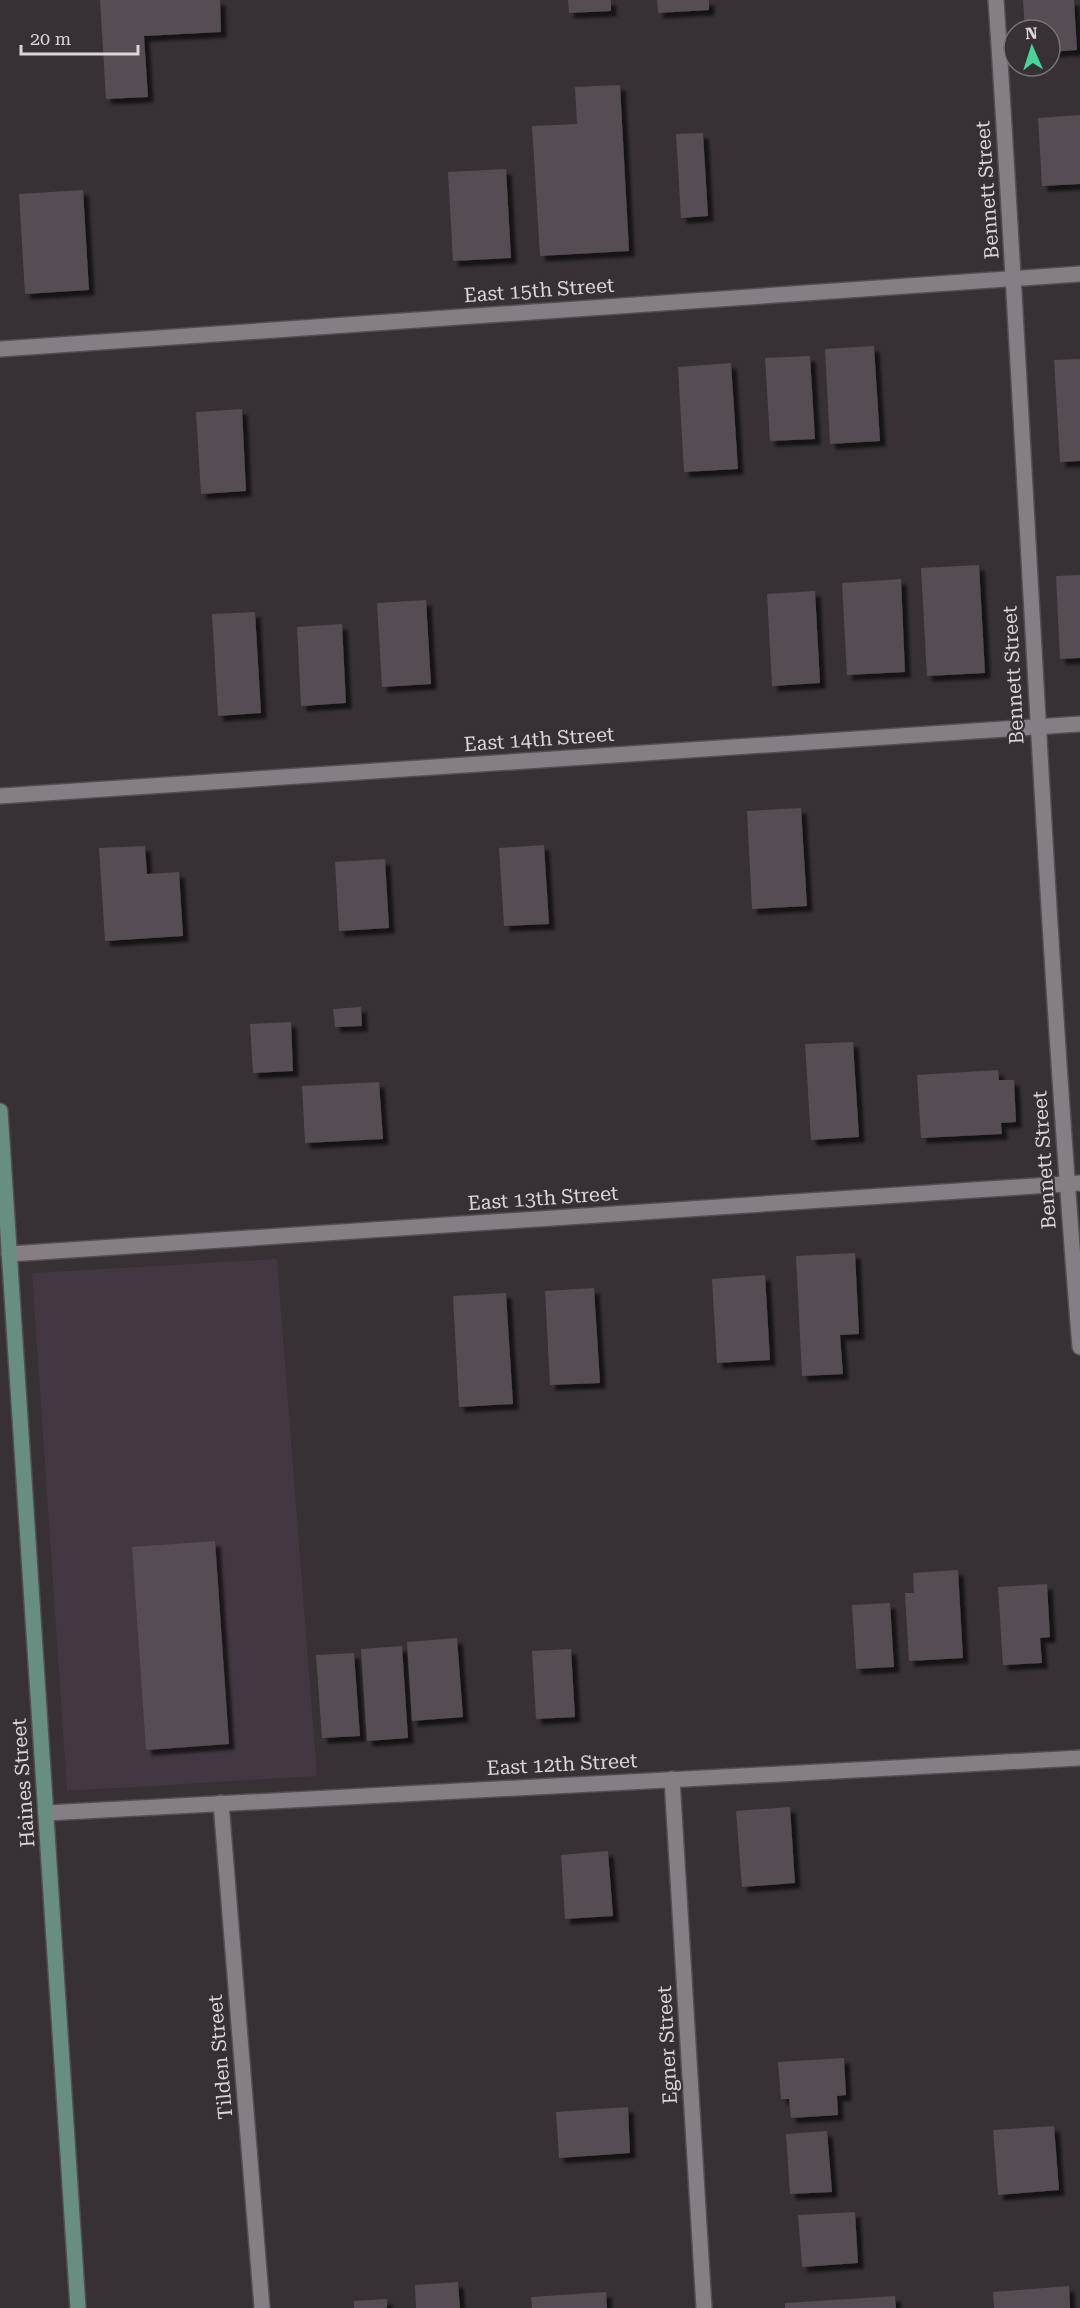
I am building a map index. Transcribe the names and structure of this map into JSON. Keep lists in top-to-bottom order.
{
  "streets": {
    "street": [
      "Bennett Street",
      "East 15th Street",
      "East 14th Street",
      "East 13th Street",
      "East 12th Street",
      "Haines Street",
      "Egner Street",
      "Tilden Street"
    ]
  },
  "crossings": [
    ["Bennett Street", "East 15th Street"],
    ["Bennett Street", "East 14th Street"],
    ["Bennett Street", "East 13th Street"],
    ["East 13th Street", "Haines Street"],
    ["East 12th Street", "Haines Street"],
    ["East 12th Street", "Egner Street"],
    ["East 12th Street", "Tilden Street"]
  ],
  "scale_bar": "20 m",
  "north": "top"
}
